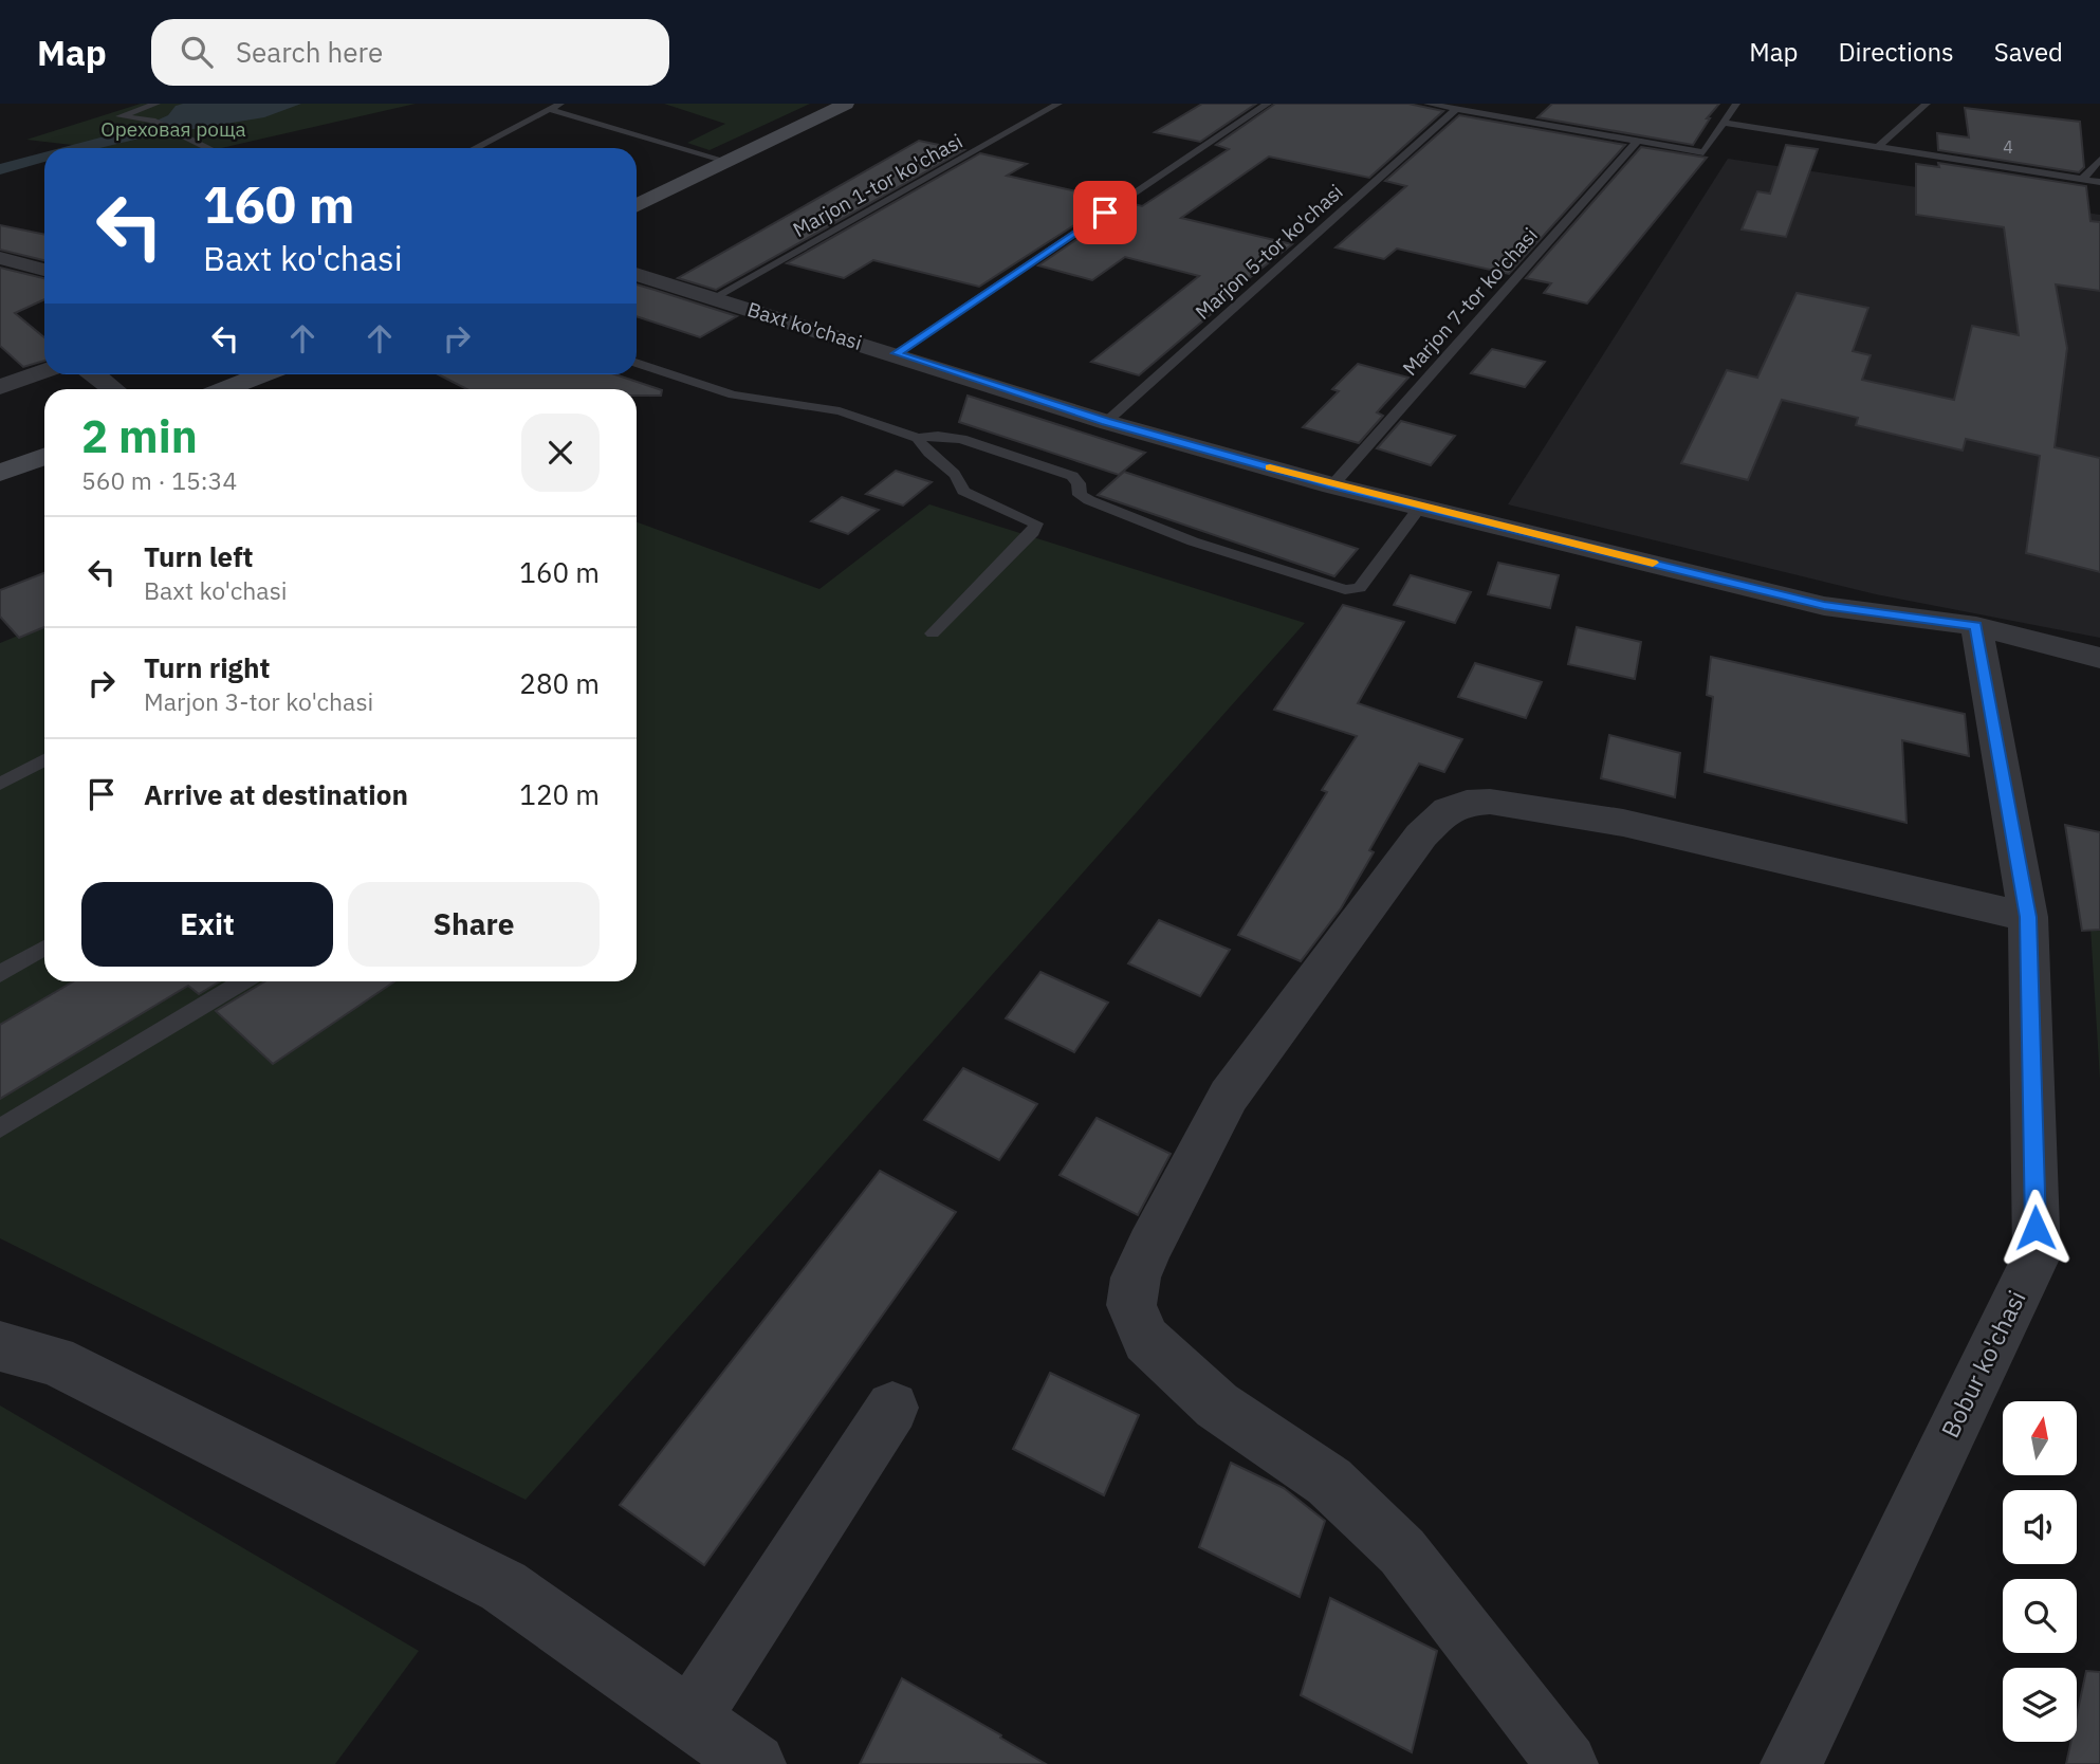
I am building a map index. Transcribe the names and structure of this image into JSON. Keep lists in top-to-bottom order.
{
  "streets": {
    "street": ["Baxt ko'chasi", "Bobur ko'chasi"],
    "lane": ["Marjon 1-tor ko'chasi", "Marjon 5-tor ko'chasi", "Marjon 7-tor ko'chasi"]
  },
  "crossings": [
    ["Marjon 1-tor ko'chasi", "Baxt ko'chasi"],
    ["Marjon 5-tor ko'chasi", "Baxt ko'chasi"],
    ["Marjon 7-tor ko'chasi", "Baxt ko'chasi"],
    ["Baxt ko'chasi", "Bobur ko'chasi"]
  ],
  "parks": ["Ореховая роща"],
  "house_numbers": ["4"],
  "north": "top",
  "page": {
    "header": "Map",
    "search": "Search here",
    "nav": ["Map", "Directions", "Saved"],
    "turn": ["160 m", "Baxt ko'chasi"],
    "heading": ["2 min", "560 m · 15:34"],
    "list": [
      {
        "name": "Turn left",
        "note": "Baxt ko'chasi",
        "value": "160 m"
      },
      {
        "name": "Turn right",
        "note": "Marjon 3-tor ko'chasi",
        "value": "280 m"
      },
      {
        "name": "Arrive at destination",
        "value": "120 m"
      }
    ],
    "buttons": ["Exit", "Share"]
  }
}
